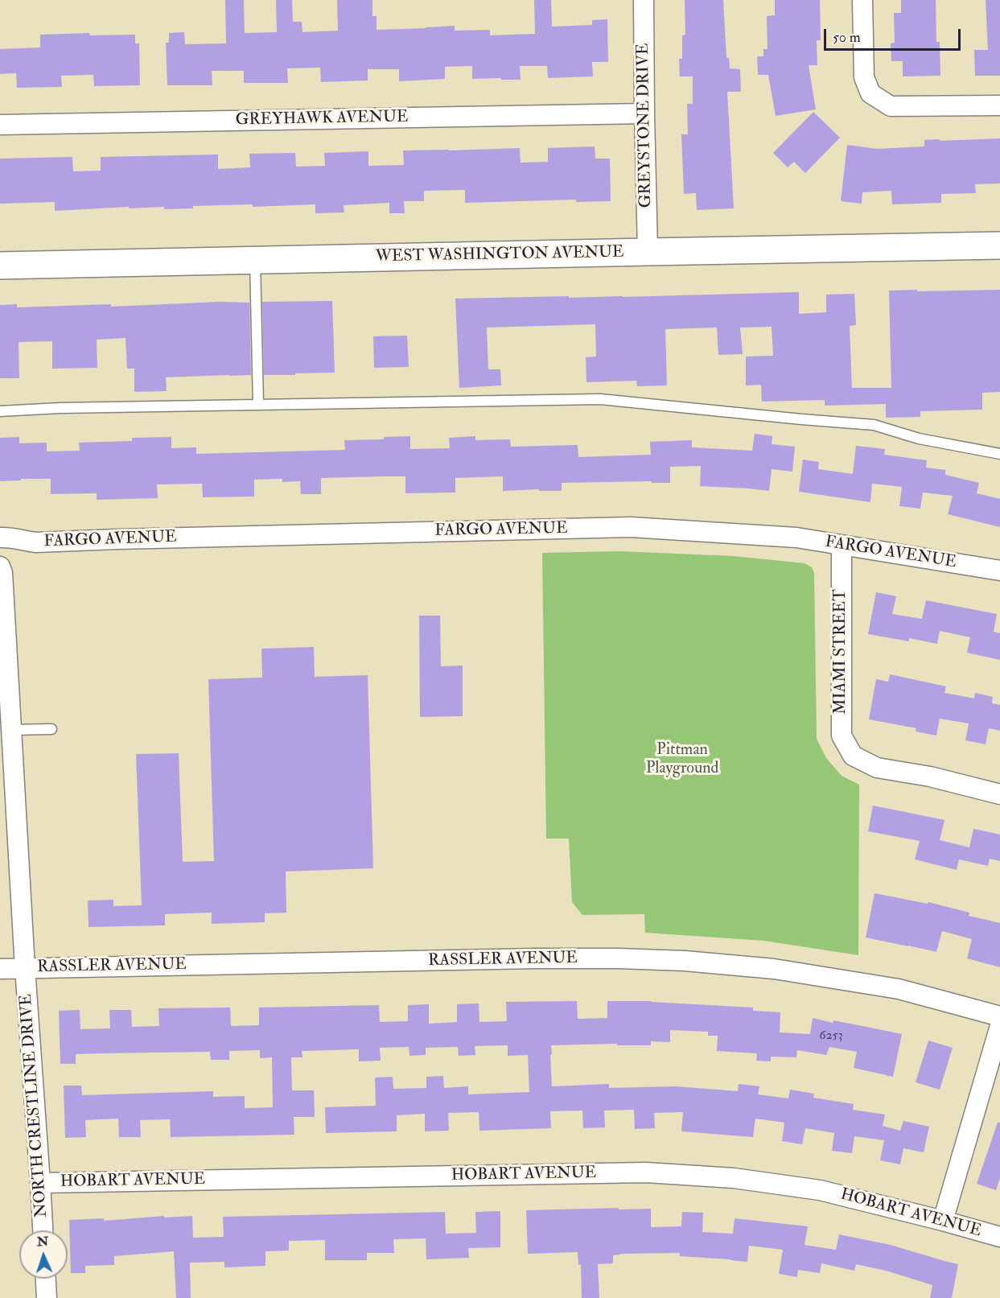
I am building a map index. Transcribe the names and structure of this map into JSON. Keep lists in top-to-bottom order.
{
  "streets": {
    "main road": ["WEST WASHINGTON AVENUE"],
    "street": [
      "GREYHAWK AVENUE",
      "GREYSTONE DRIVE",
      "FARGO AVENUE",
      "MIAMI STREET",
      "RASSLER AVENUE",
      "NORTH CRESTLINE DRIVE",
      "HOBART AVENUE"
    ]
  },
  "crossings": [
    ["GREYHAWK AVENUE", "GREYSTONE DRIVE"],
    ["GREYSTONE DRIVE", "WEST WASHINGTON AVENUE"],
    ["FARGO AVENUE", "MIAMI STREET"],
    ["RASSLER AVENUE", "NORTH CRESTLINE DRIVE"],
    ["NORTH CRESTLINE DRIVE", "HOBART AVENUE"]
  ],
  "parks": ["Pittman Playground"],
  "house_numbers": ["6253"],
  "scale_bar": "50 m",
  "north": "top"
}
